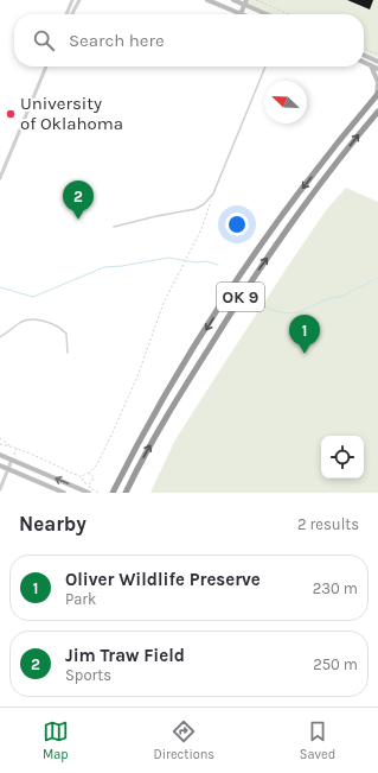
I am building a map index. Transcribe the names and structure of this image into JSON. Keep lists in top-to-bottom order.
{
  "streets": {
    "highway": ["OK 9"]
  },
  "places": ["University of Oklahoma"],
  "north": "top left",
  "page": {
    "search": "Search here",
    "pins": ["2", "1"],
    "heading": ["Nearby", "2 results"],
    "list": [
      {
        "mark": "1",
        "name": "Oliver Wildlife Preserve",
        "note": "Park",
        "value": "230 m"
      },
      {
        "mark": "2",
        "name": "Jim Traw Field",
        "note": "Sports",
        "value": "250 m"
      }
    ],
    "nav": ["Map", "Directions", "Saved"]
  }
}
